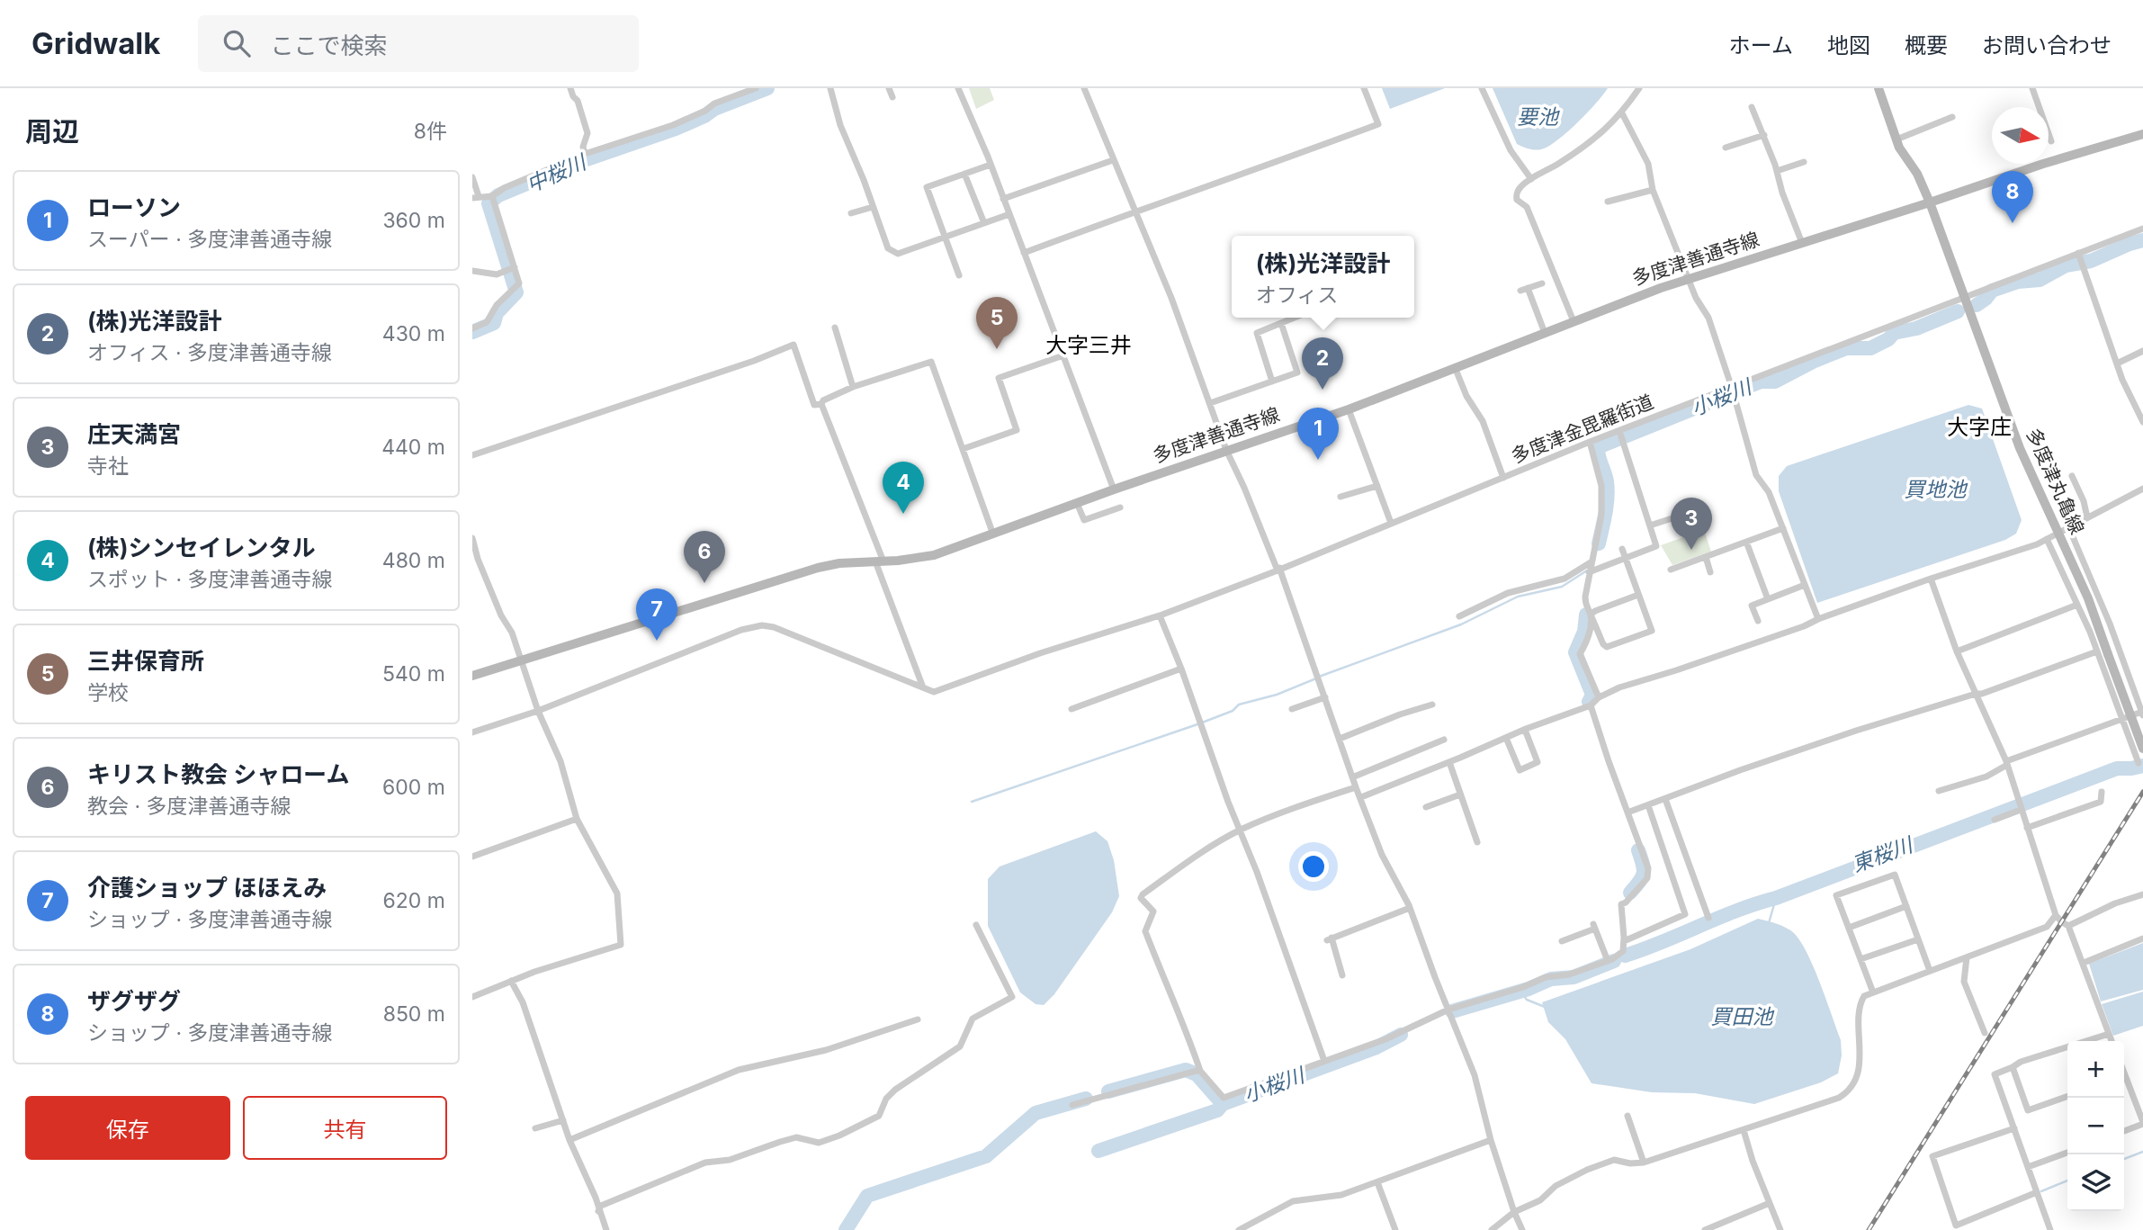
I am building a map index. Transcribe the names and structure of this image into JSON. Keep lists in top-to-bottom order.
{
  "streets": {
    "main road": ["多度津善通寺線", "多度津丸亀線"],
    "street": ["多度津金毘羅街道"]
  },
  "crossings": [
    ["多度津善通寺線", "多度津丸亀線"],
    ["多度津金毘羅街道", "多度津丸亀線"]
  ],
  "districts": ["大字三井", "大字庄"],
  "water": [
    "要池",
    "中桜川",
    "小桜川",
    "買地池",
    "東桜川",
    "買田池"
  ],
  "north": "right",
  "page": {
    "header": "Gridwalk",
    "search": "ここで検索",
    "nav": [
      "ホーム",
      "地図",
      "概要",
      "お問い合わせ"
    ],
    "heading": ["周辺", "8件"],
    "list": [
      {
        "mark": "1",
        "name": "ローソン",
        "note": "スーパー · 多度津善通寺線",
        "value": "360 m"
      },
      {
        "mark": "2",
        "name": "(株)光洋設計",
        "note": "オフィス · 多度津善通寺線",
        "value": "430 m"
      },
      {
        "mark": "3",
        "name": "庄天満宮",
        "note": "寺社",
        "value": "440 m"
      },
      {
        "mark": "4",
        "name": "(株)シンセイレンタル",
        "note": "スポット · 多度津善通寺線",
        "value": "480 m"
      },
      {
        "mark": "5",
        "name": "三井保育所",
        "note": "学校",
        "value": "540 m"
      },
      {
        "mark": "6",
        "name": "キリスト教会 シャローム",
        "note": "教会 · 多度津善通寺線",
        "value": "600 m"
      },
      {
        "mark": "7",
        "name": "介護ショップ ほほえみ",
        "note": "ショップ · 多度津善通寺線",
        "value": "620 m"
      },
      {
        "mark": "8",
        "name": "ザグザグ",
        "note": "ショップ · 多度津善通寺線",
        "value": "850 m"
      }
    ],
    "pins": [
      "8",
      "5",
      "2",
      "1",
      "4",
      "3",
      "6",
      "7"
    ],
    "popup": ["(株)光洋設計", "オフィス"],
    "map_buttons": ["+", "−"],
    "buttons": ["保存", "共有"]
  }
}
